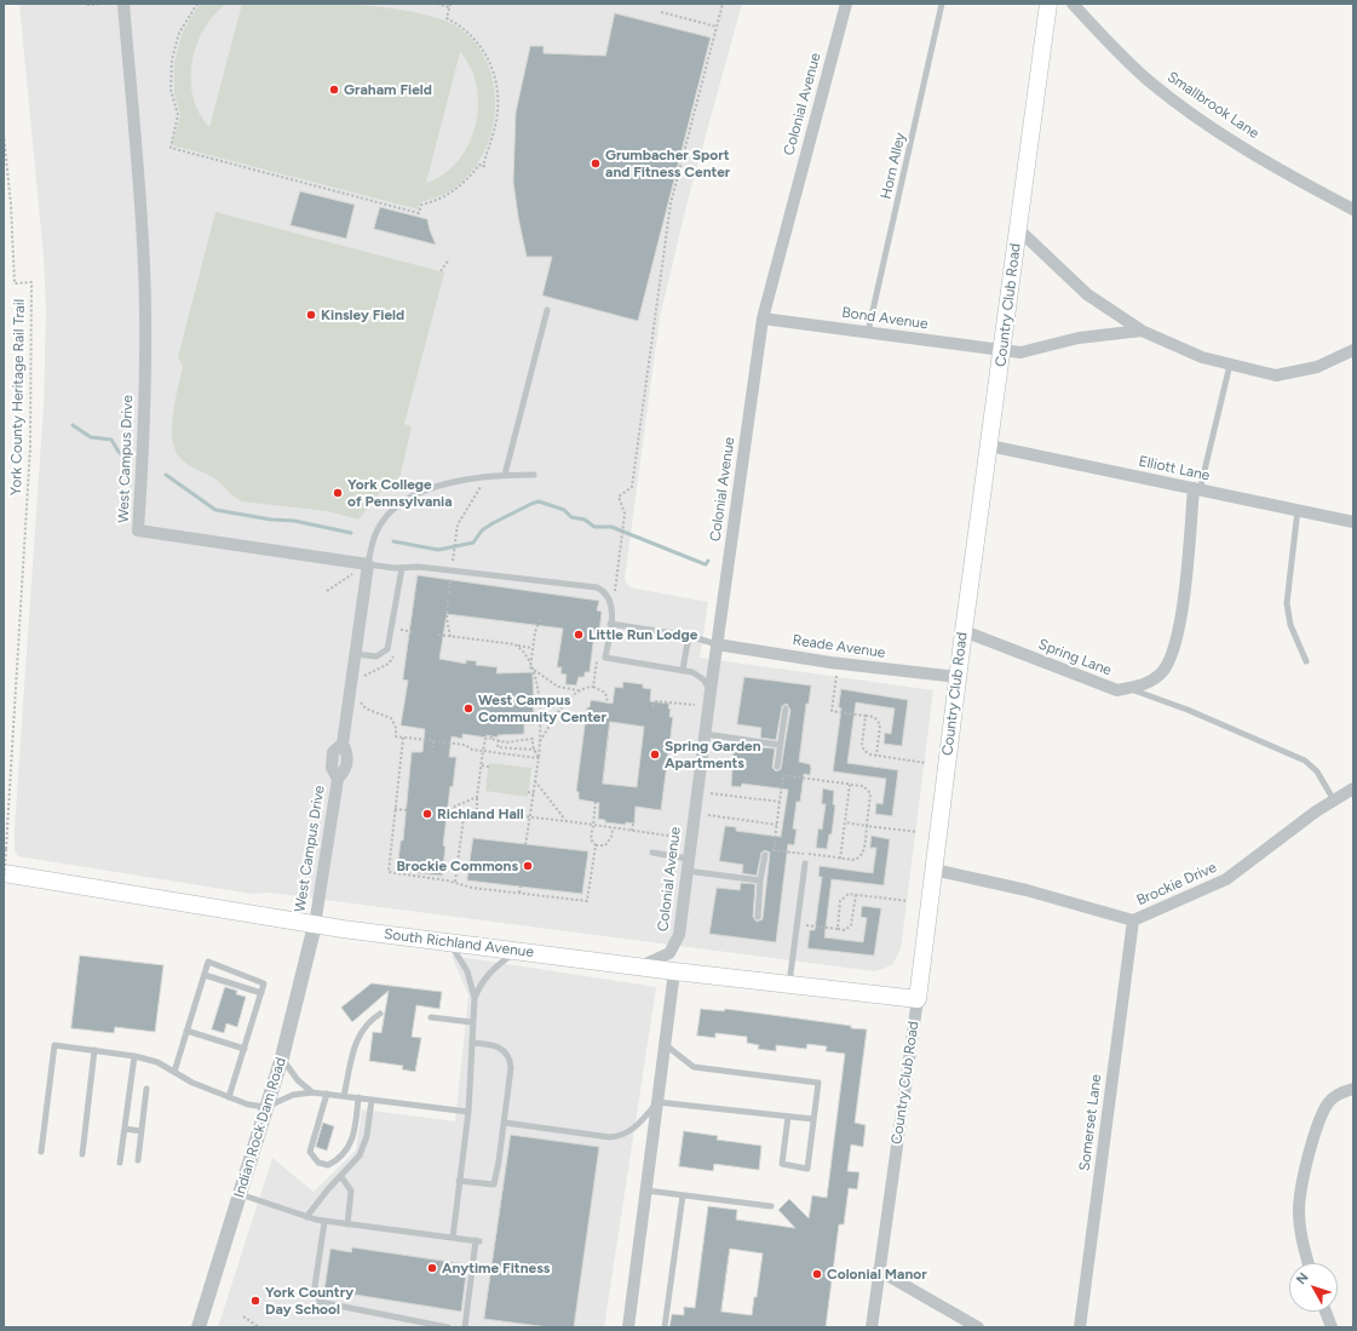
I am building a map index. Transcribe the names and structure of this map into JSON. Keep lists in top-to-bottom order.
{
  "streets": {
    "main road": ["Country Club Road", "South Richland Avenue"],
    "street": [
      "Colonial Avenue",
      "Smallbrook Lane",
      "Bond Avenue",
      "West Campus Drive",
      "Elliott Lane",
      "Reade Avenue",
      "Spring Lane",
      "Brockie Drive",
      "Somerset Lane",
      "Indian Rock Dam Road"
    ],
    "lane": ["Horn Alley"],
    "path": ["York County Heritage Rail Trail"]
  },
  "crossings": [
    ["Colonial Avenue", "Bond Avenue"],
    ["Colonial Avenue", "Reade Avenue"],
    ["Colonial Avenue", "South Richland Avenue"],
    ["Horn Alley", "Bond Avenue"],
    ["Country Club Road", "Bond Avenue"],
    ["Country Club Road", "Elliott Lane"],
    ["Country Club Road", "Reade Avenue"],
    ["Country Club Road", "Spring Lane"],
    ["Country Club Road", "Brockie Drive"],
    ["Country Club Road", "South Richland Avenue"],
    ["West Campus Drive", "South Richland Avenue"],
    ["West Campus Drive", "Indian Rock Dam Road"],
    ["Elliott Lane", "Spring Lane"],
    ["Brockie Drive", "Somerset Lane"],
    ["South Richland Avenue", "Indian Rock Dam Road"]
  ],
  "places": [
    "Graham Field",
    "Grumbacher Sport and Fitness Center",
    "Kinsley Field",
    "York College of Pennsylvania",
    "Little Run Lodge",
    "West Campus Community Center",
    "Spring Garden Apartments",
    "Richland Hall",
    "Brockie Commons",
    "Anytime Fitness",
    "Colonial Manor",
    "York Country Day School"
  ],
  "north": "top left"
}
